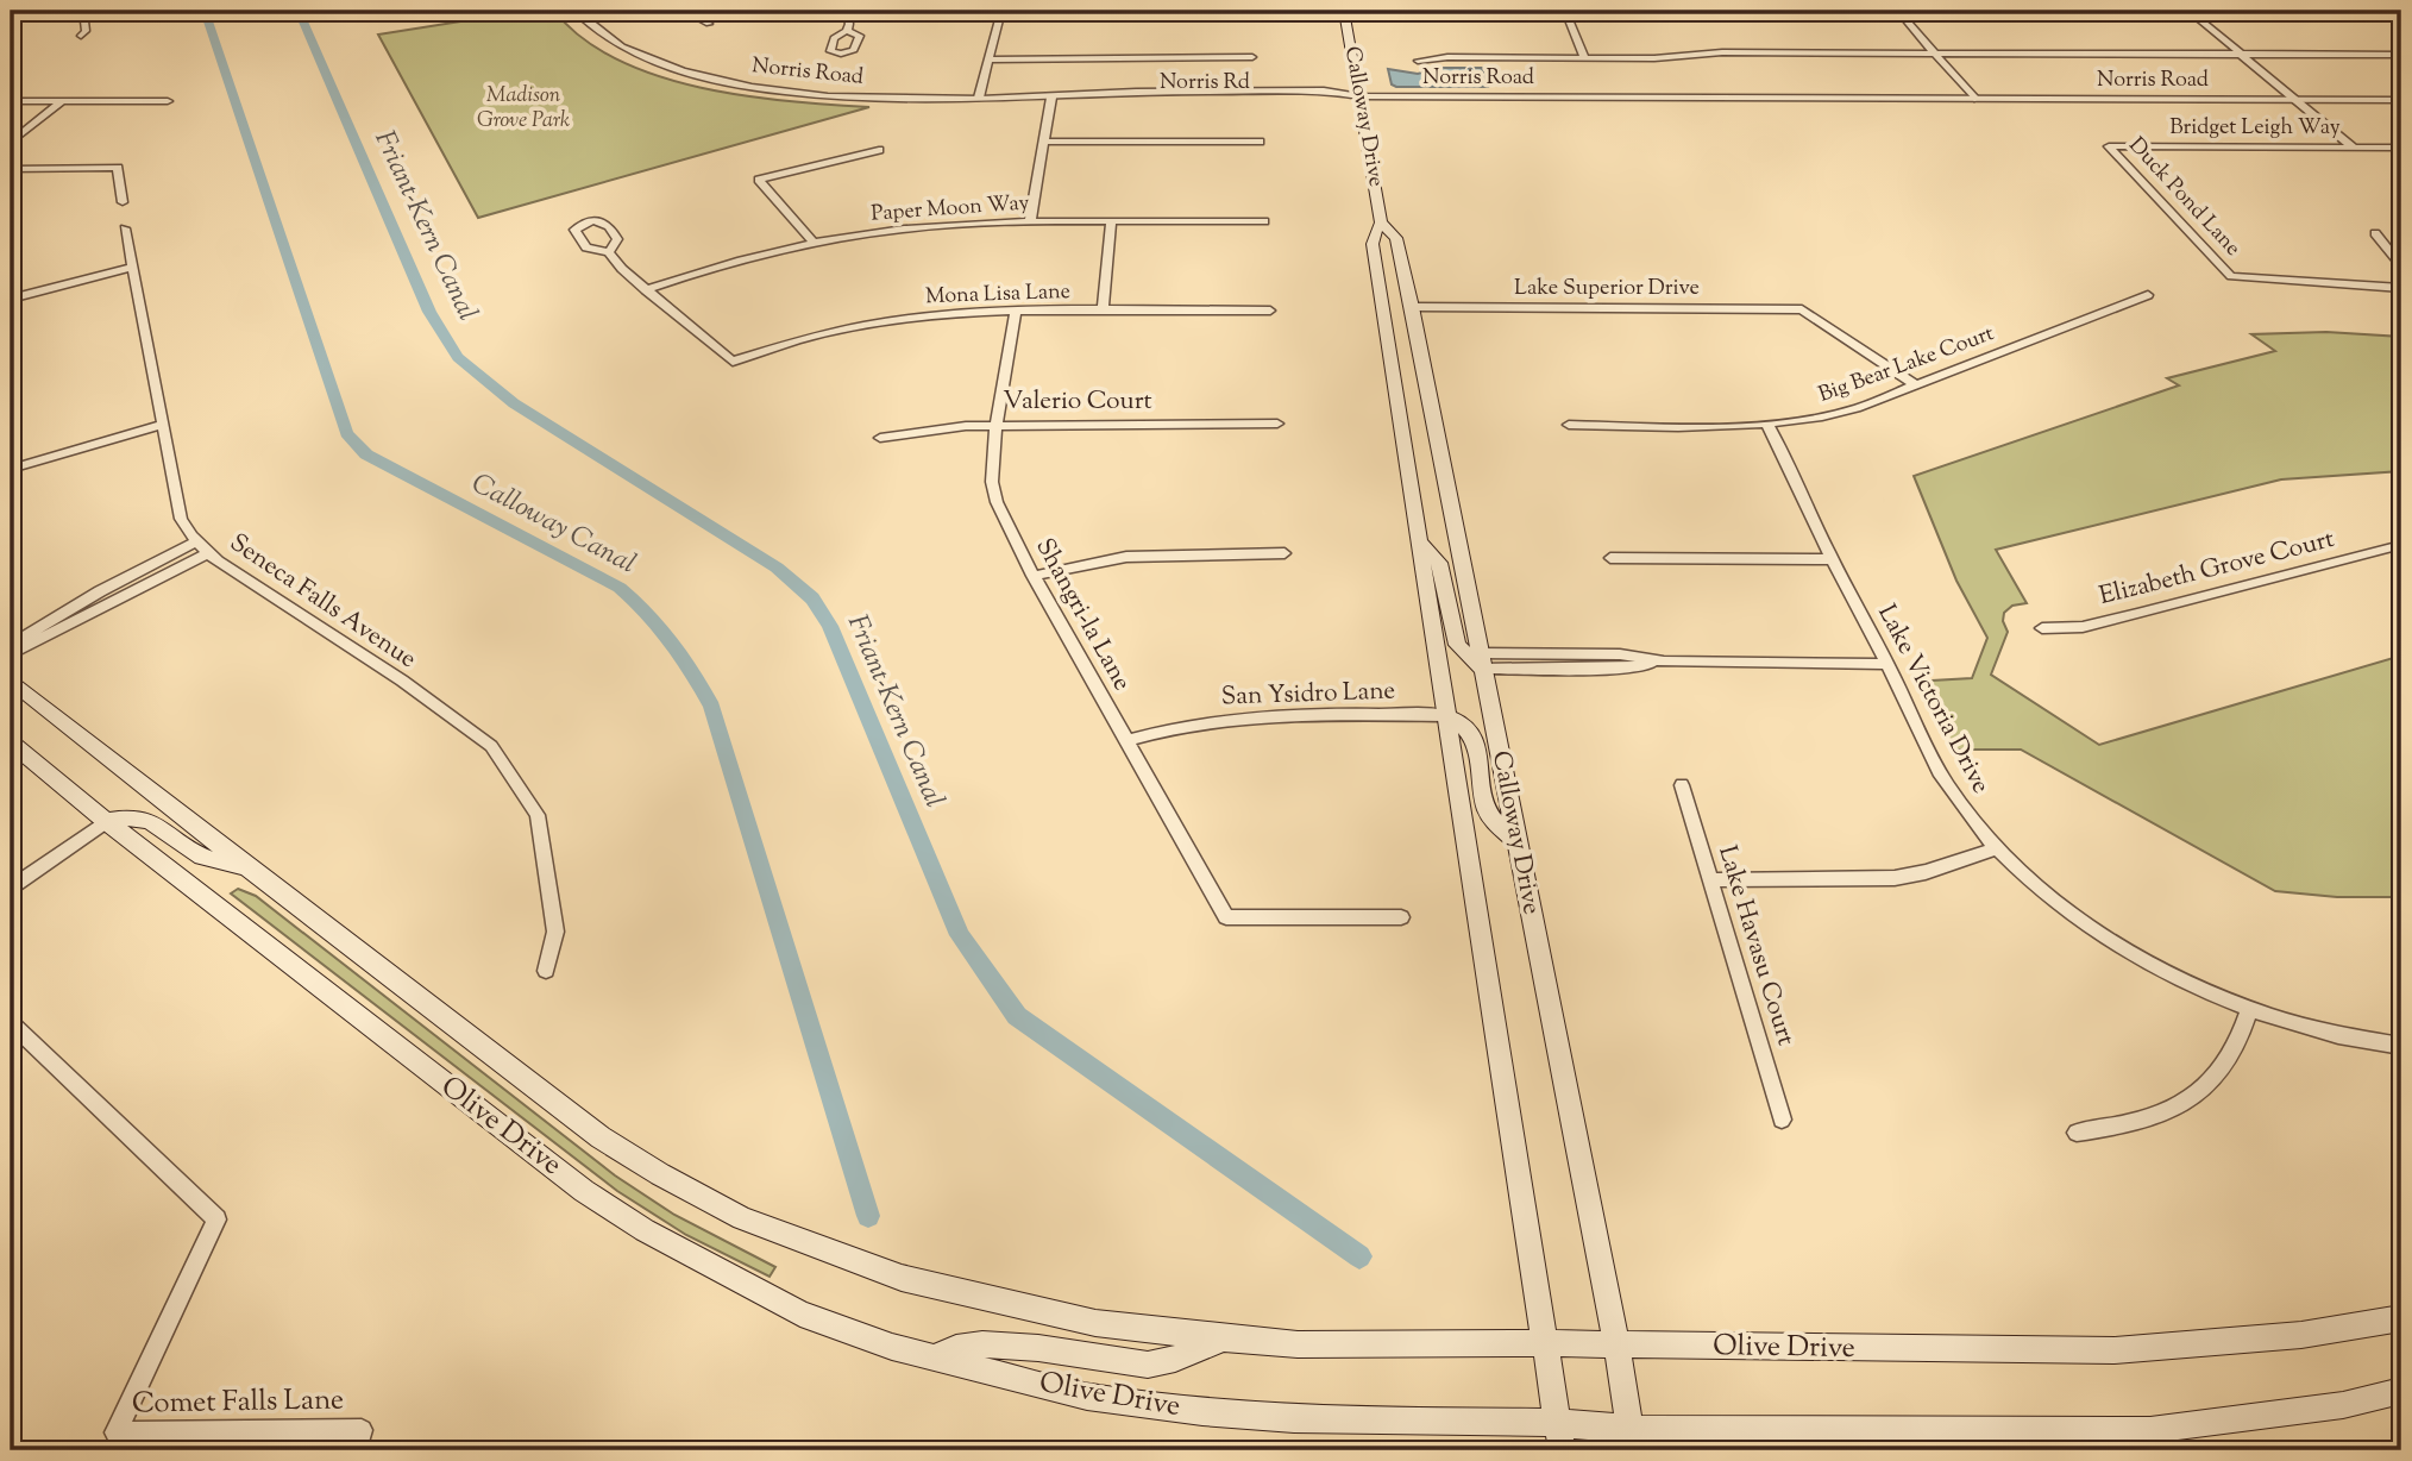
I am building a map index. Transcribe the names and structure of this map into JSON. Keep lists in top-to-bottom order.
{
  "streets": {
    "main road": ["Calloway Drive", "Olive Drive"],
    "street": [
      "Norris Road",
      "Norris Rd",
      "Bridget Leigh Way",
      "Duck Pond Lane",
      "Paper Moon Way",
      "Lake Superior Drive",
      "Mona Lisa Lane",
      "Big Bear Lake Court",
      "Valerio Court",
      "Elizabeth Grove Court",
      "Seneca Falls Avenue",
      "Shangri-la Lane",
      "San Ysidro Lane",
      "Lake Victoria Drive",
      "Lake Havasu Court",
      "Comet Falls Lane"
    ]
  },
  "crossings": [
    ["Norris Road", "Norris Rd"],
    ["Norris Road", "Calloway Drive"],
    ["Norris Rd", "Calloway Drive"],
    ["Calloway Drive", "Lake Superior Drive"],
    ["Calloway Drive", "San Ysidro Lane"],
    ["Calloway Drive", "Olive Drive"],
    ["Bridget Leigh Way", "Duck Pond Lane"],
    ["Lake Superior Drive", "Big Bear Lake Court"],
    ["Mona Lisa Lane", "Shangri-la Lane"],
    ["Big Bear Lake Court", "Lake Victoria Drive"],
    ["Valerio Court", "Shangri-la Lane"],
    ["Shangri-la Lane", "San Ysidro Lane"]
  ],
  "water": ["Friant-Kern Canal", "Calloway Canal"],
  "parks": ["Madison Grove Park"]
}
